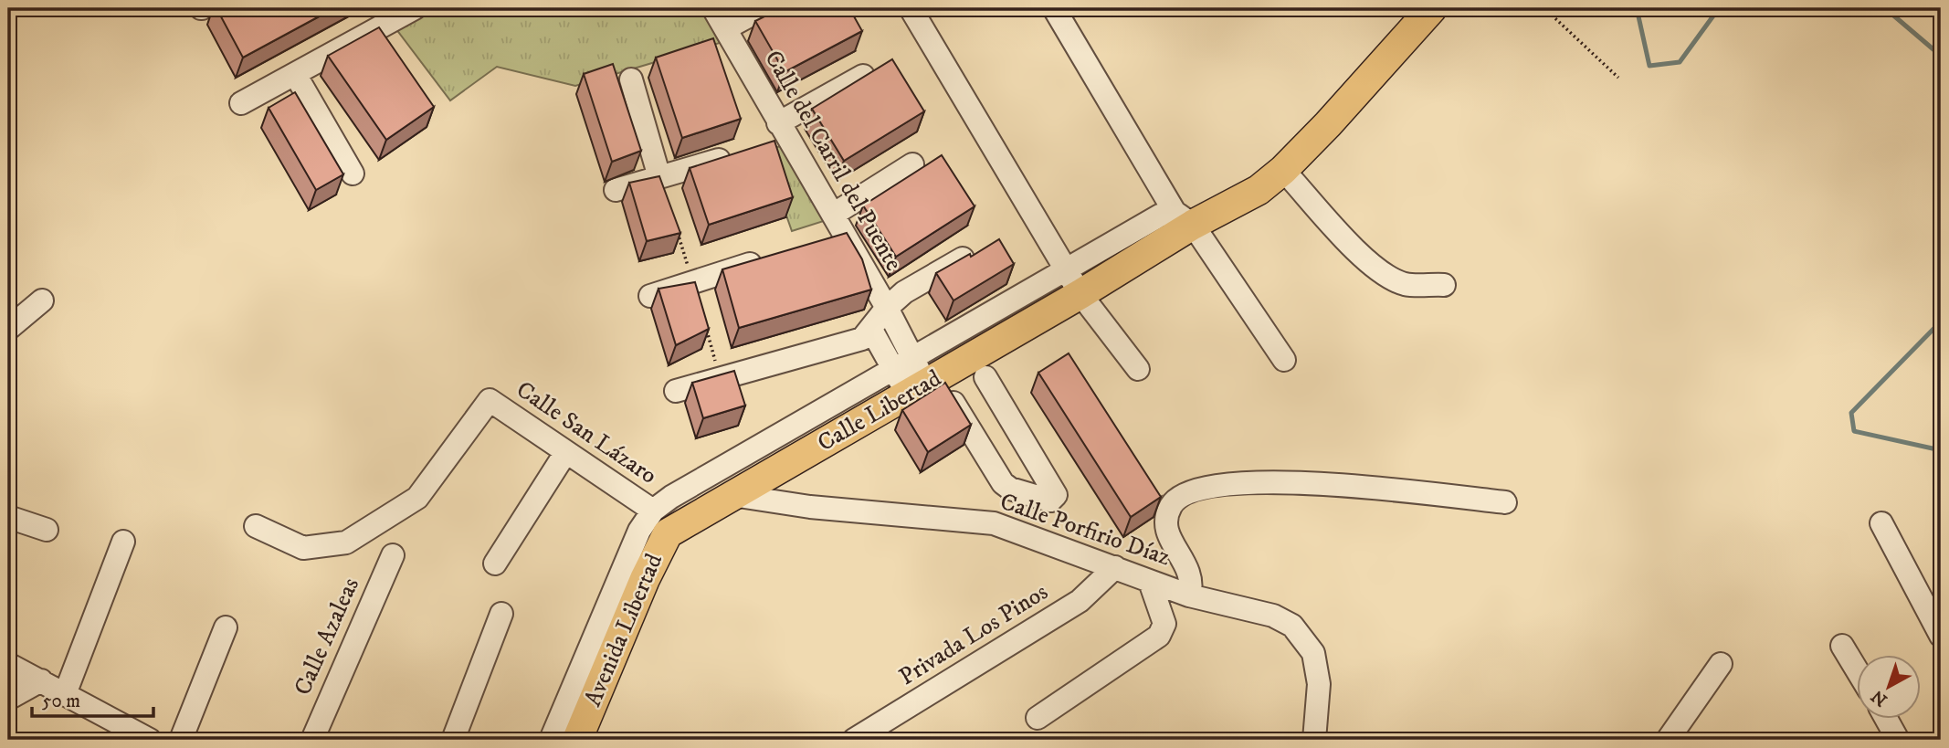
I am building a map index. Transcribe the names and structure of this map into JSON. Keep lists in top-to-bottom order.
{
  "streets": {
    "main road": ["Calle Libertad", "Avenida Libertad"],
    "street": [
      "Calle del Carril del Puente",
      "Calle San Lázaro",
      "Calle Porfirio Díaz",
      "Privada Los Pinos",
      "Calle Azaleas"
    ]
  },
  "crossings": [
    ["Calle del Carril del Puente", "Calle Libertad"],
    ["Calle Libertad", "Calle Porfirio Díaz"],
    ["Calle Libertad", "Avenida Libertad"],
    ["Calle Porfirio Díaz", "Privada Los Pinos"]
  ],
  "scale_bar": "50 m",
  "north": "bottom left"
}
